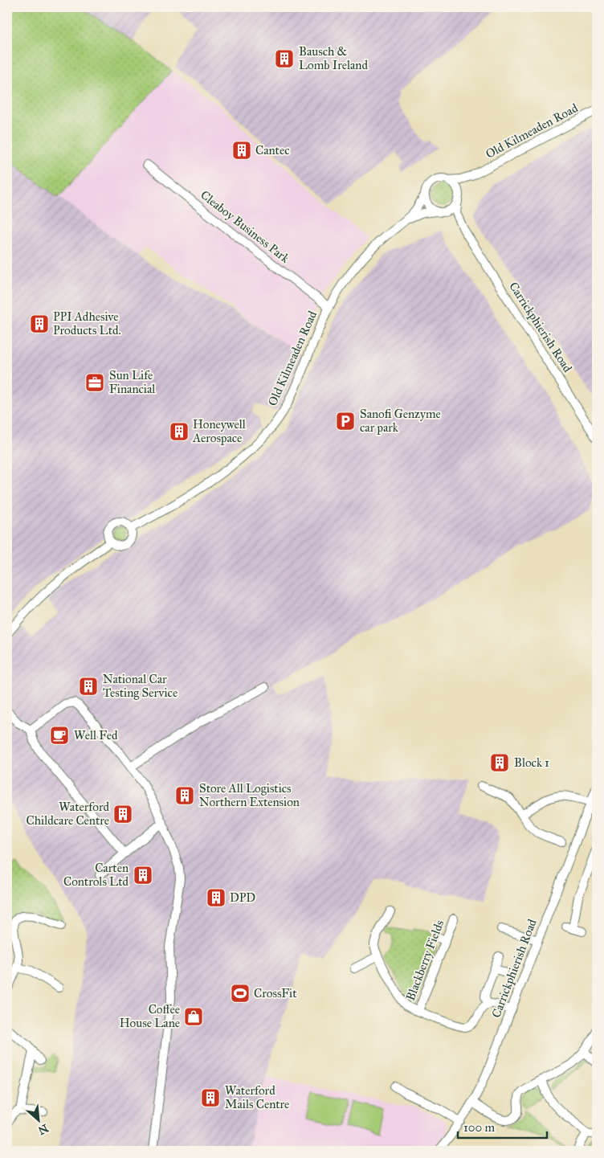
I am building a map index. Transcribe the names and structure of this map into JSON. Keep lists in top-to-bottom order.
{
  "streets": {
    "street": [
      "Old Kilmeaden Road",
      "Cleaboy Business Park",
      "Carrickphierish Road",
      "Blackberry Fields"
    ]
  },
  "crossings": [
    ["Old Kilmeaden Road", "Cleaboy Business Park"],
    ["Old Kilmeaden Road", "Carrickphierish Road"]
  ],
  "places": {
    "building": [
      "Bausch & Lomb Ireland",
      "Cantec",
      "PPI Adhesive Products Ltd.",
      "Honeywell Aerospace",
      "National Car Testing Service",
      "Block 1",
      "Store All Logistics Northern Extension",
      "Waterford Childcare Centre",
      "Carten Controls Ltd",
      "DPD",
      "Waterford Mails Centre"
    ],
    "office": ["Sun Life Financial"],
    "parking": ["Sanofi Genzyme car park"],
    "cafe": ["Well Fed"],
    "sports": ["CrossFit"],
    "shop": ["Coffee House Lane"]
  },
  "scale_bar": "100 m",
  "north": "bottom right"
}
